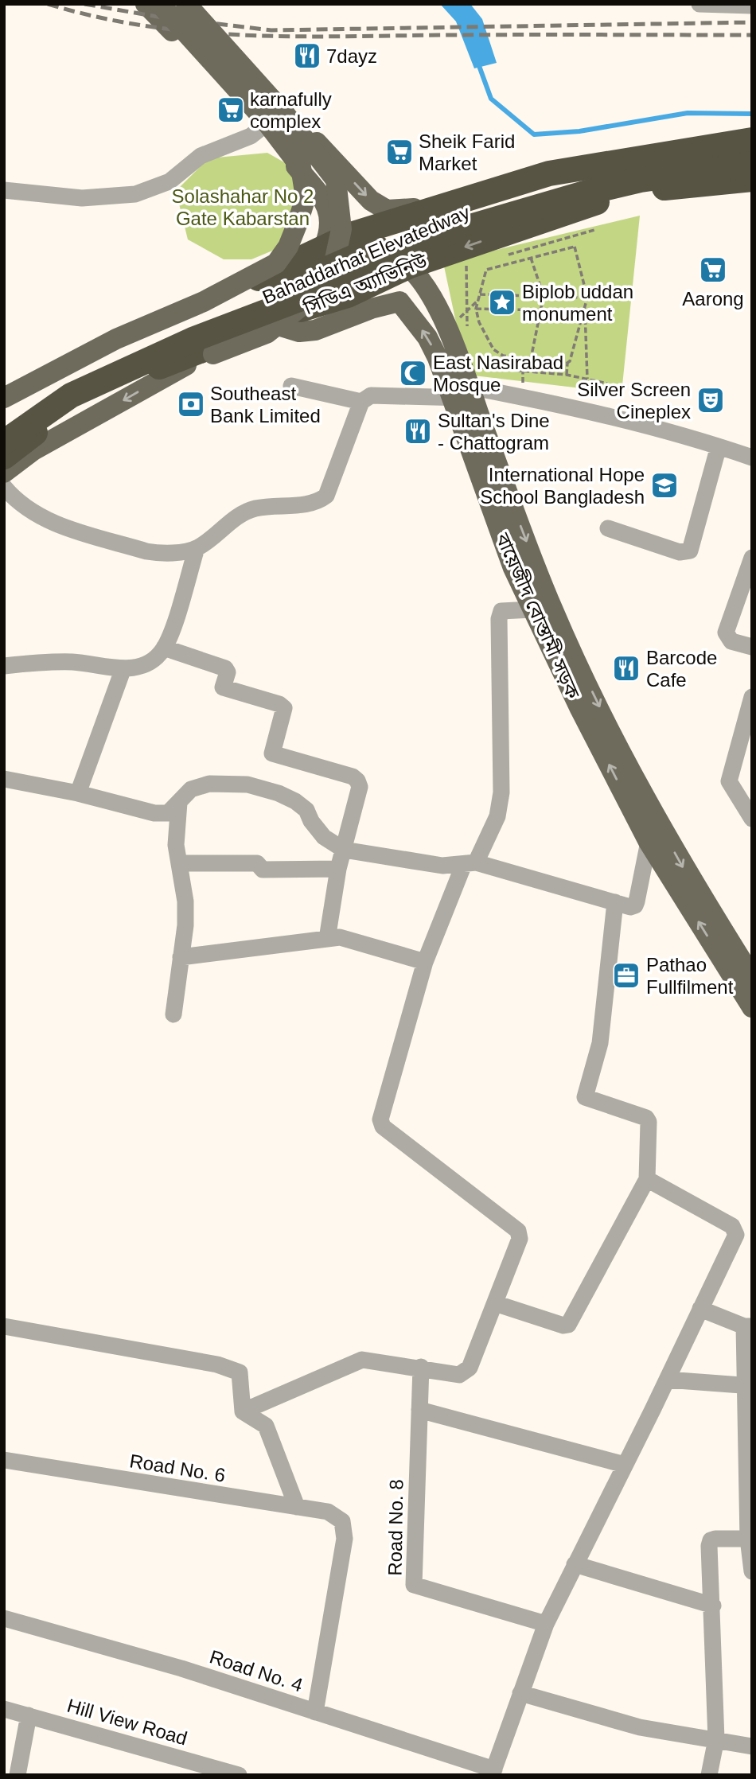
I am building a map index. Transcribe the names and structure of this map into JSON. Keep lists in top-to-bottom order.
{
  "streets": {
    "highway": ["Bahaddarhat Elevatedway", "সিডিএ অ্যাভিনিউ"],
    "main road": ["বায়েজীদ বোস্তামী সড়ক"],
    "street": [
      "Road No. 6",
      "Road No. 8",
      "Road No. 4",
      "Hill View Road"
    ]
  },
  "crossings": [
    ["সিডিএ অ্যাভিনিউ", "বায়েজীদ বোস্তামী সড়ক"],
    ["Road No. 6", "Road No. 4"]
  ],
  "parks": ["Solashahar No 2 Gate Kabarstan"],
  "places": {
    "restaurant": ["7dayz", "Sultan's Dine - Chattogram", "Barcode Cafe"],
    "supermarket": ["karnafully complex", "Sheik Farid Market", "Aarong"],
    "place": ["Biplob uddan monument"],
    "mosque": ["East Nasirabad Mosque"],
    "theatre": ["Silver Screen Cineplex"],
    "bank": ["Southeast Bank Limited"],
    "school or university": ["International Hope School Bangladesh"],
    "office": ["Pathao Fullfilment"]
  }
}
